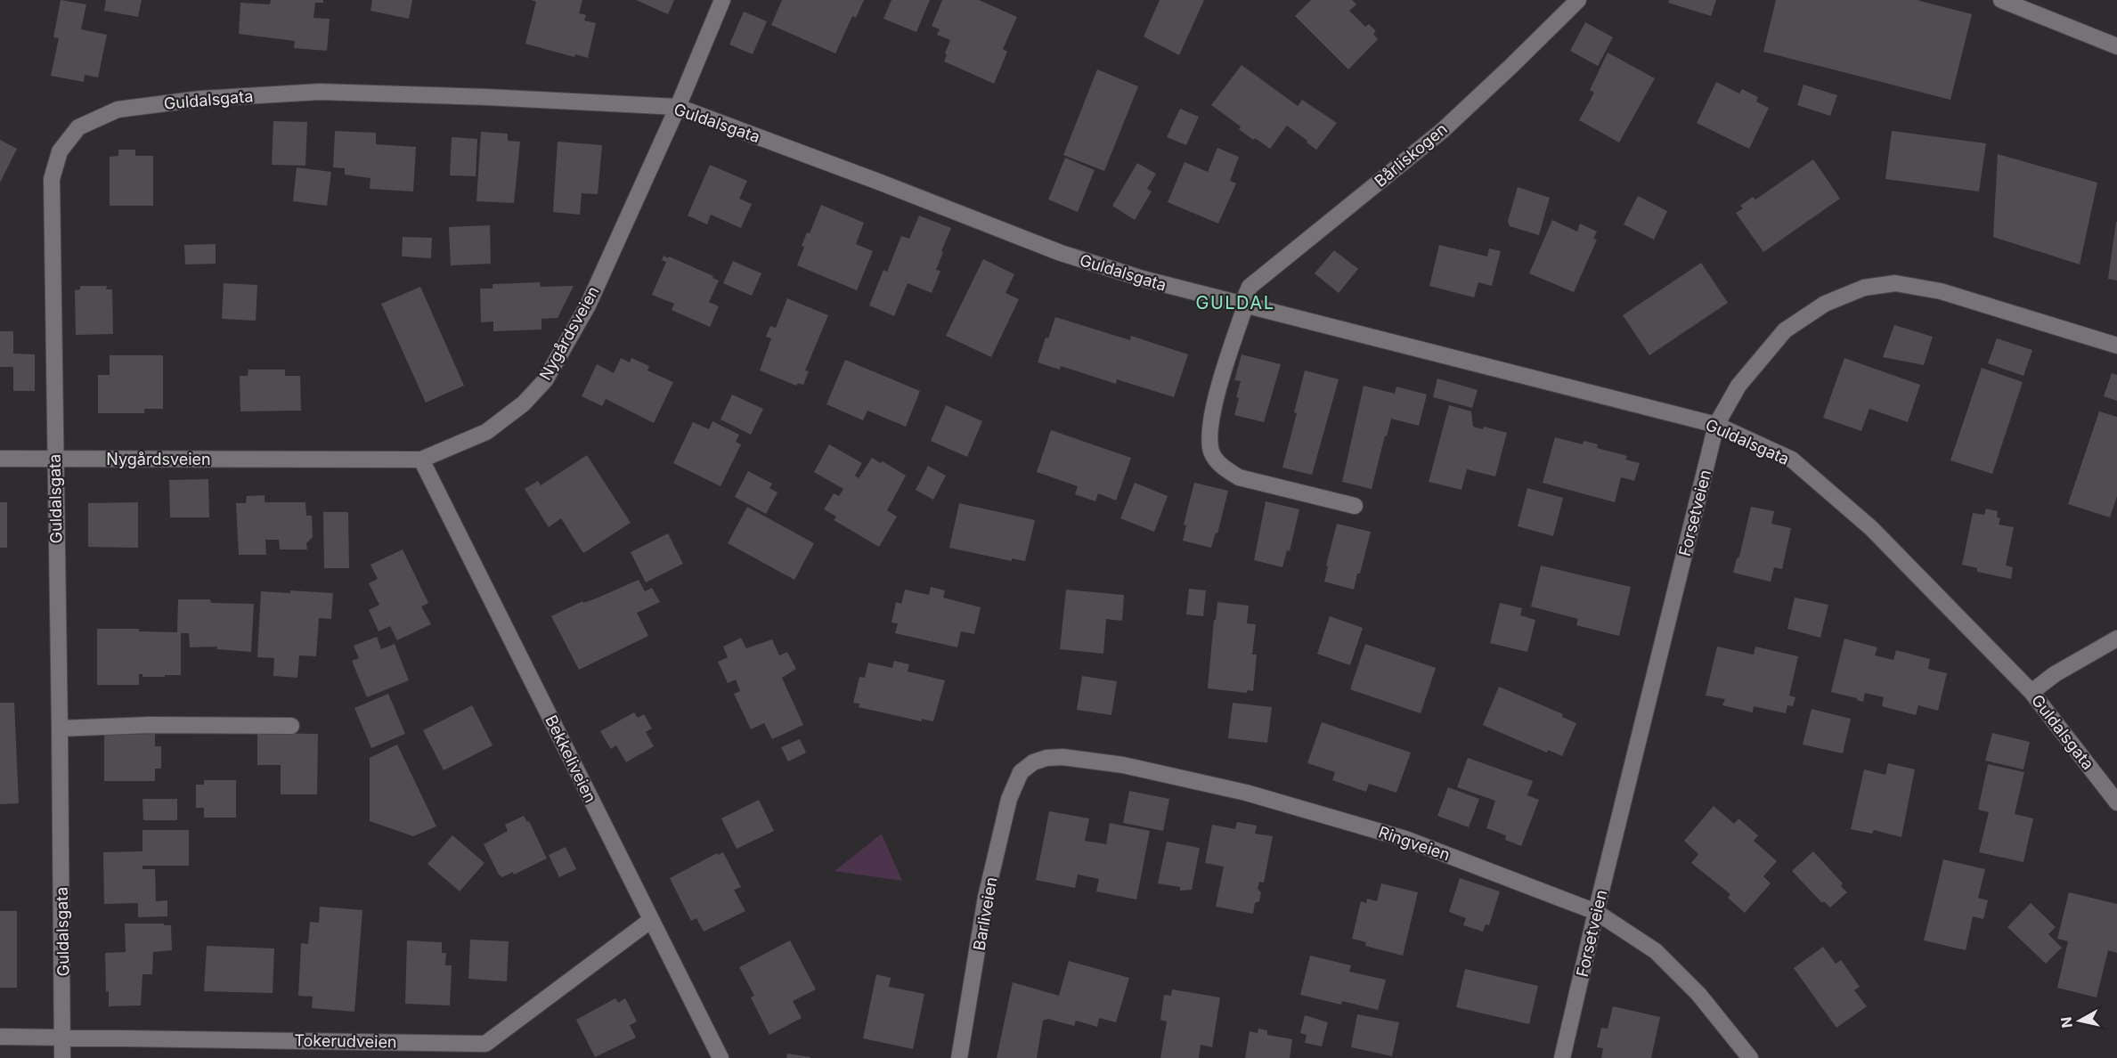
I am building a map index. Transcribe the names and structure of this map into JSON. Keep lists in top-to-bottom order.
{
  "streets": {
    "street": [
      "Guldalsgata",
      "Bårliskogen",
      "Nygårdsveien",
      "Forsetveien",
      "Bekkeliveien",
      "Ringveien",
      "Barliveien",
      "Tokerudveien"
    ]
  },
  "crossings": [
    ["Guldalsgata", "Bårliskogen"],
    ["Guldalsgata", "Nygårdsveien"],
    ["Guldalsgata", "Forsetveien"],
    ["Guldalsgata", "Tokerudveien"],
    ["Nygårdsveien", "Bekkeliveien"],
    ["Forsetveien", "Ringveien"],
    ["Bekkeliveien", "Tokerudveien"],
    ["Ringveien", "Barliveien"]
  ],
  "districts": ["GULDAL"],
  "north": "left"
}
